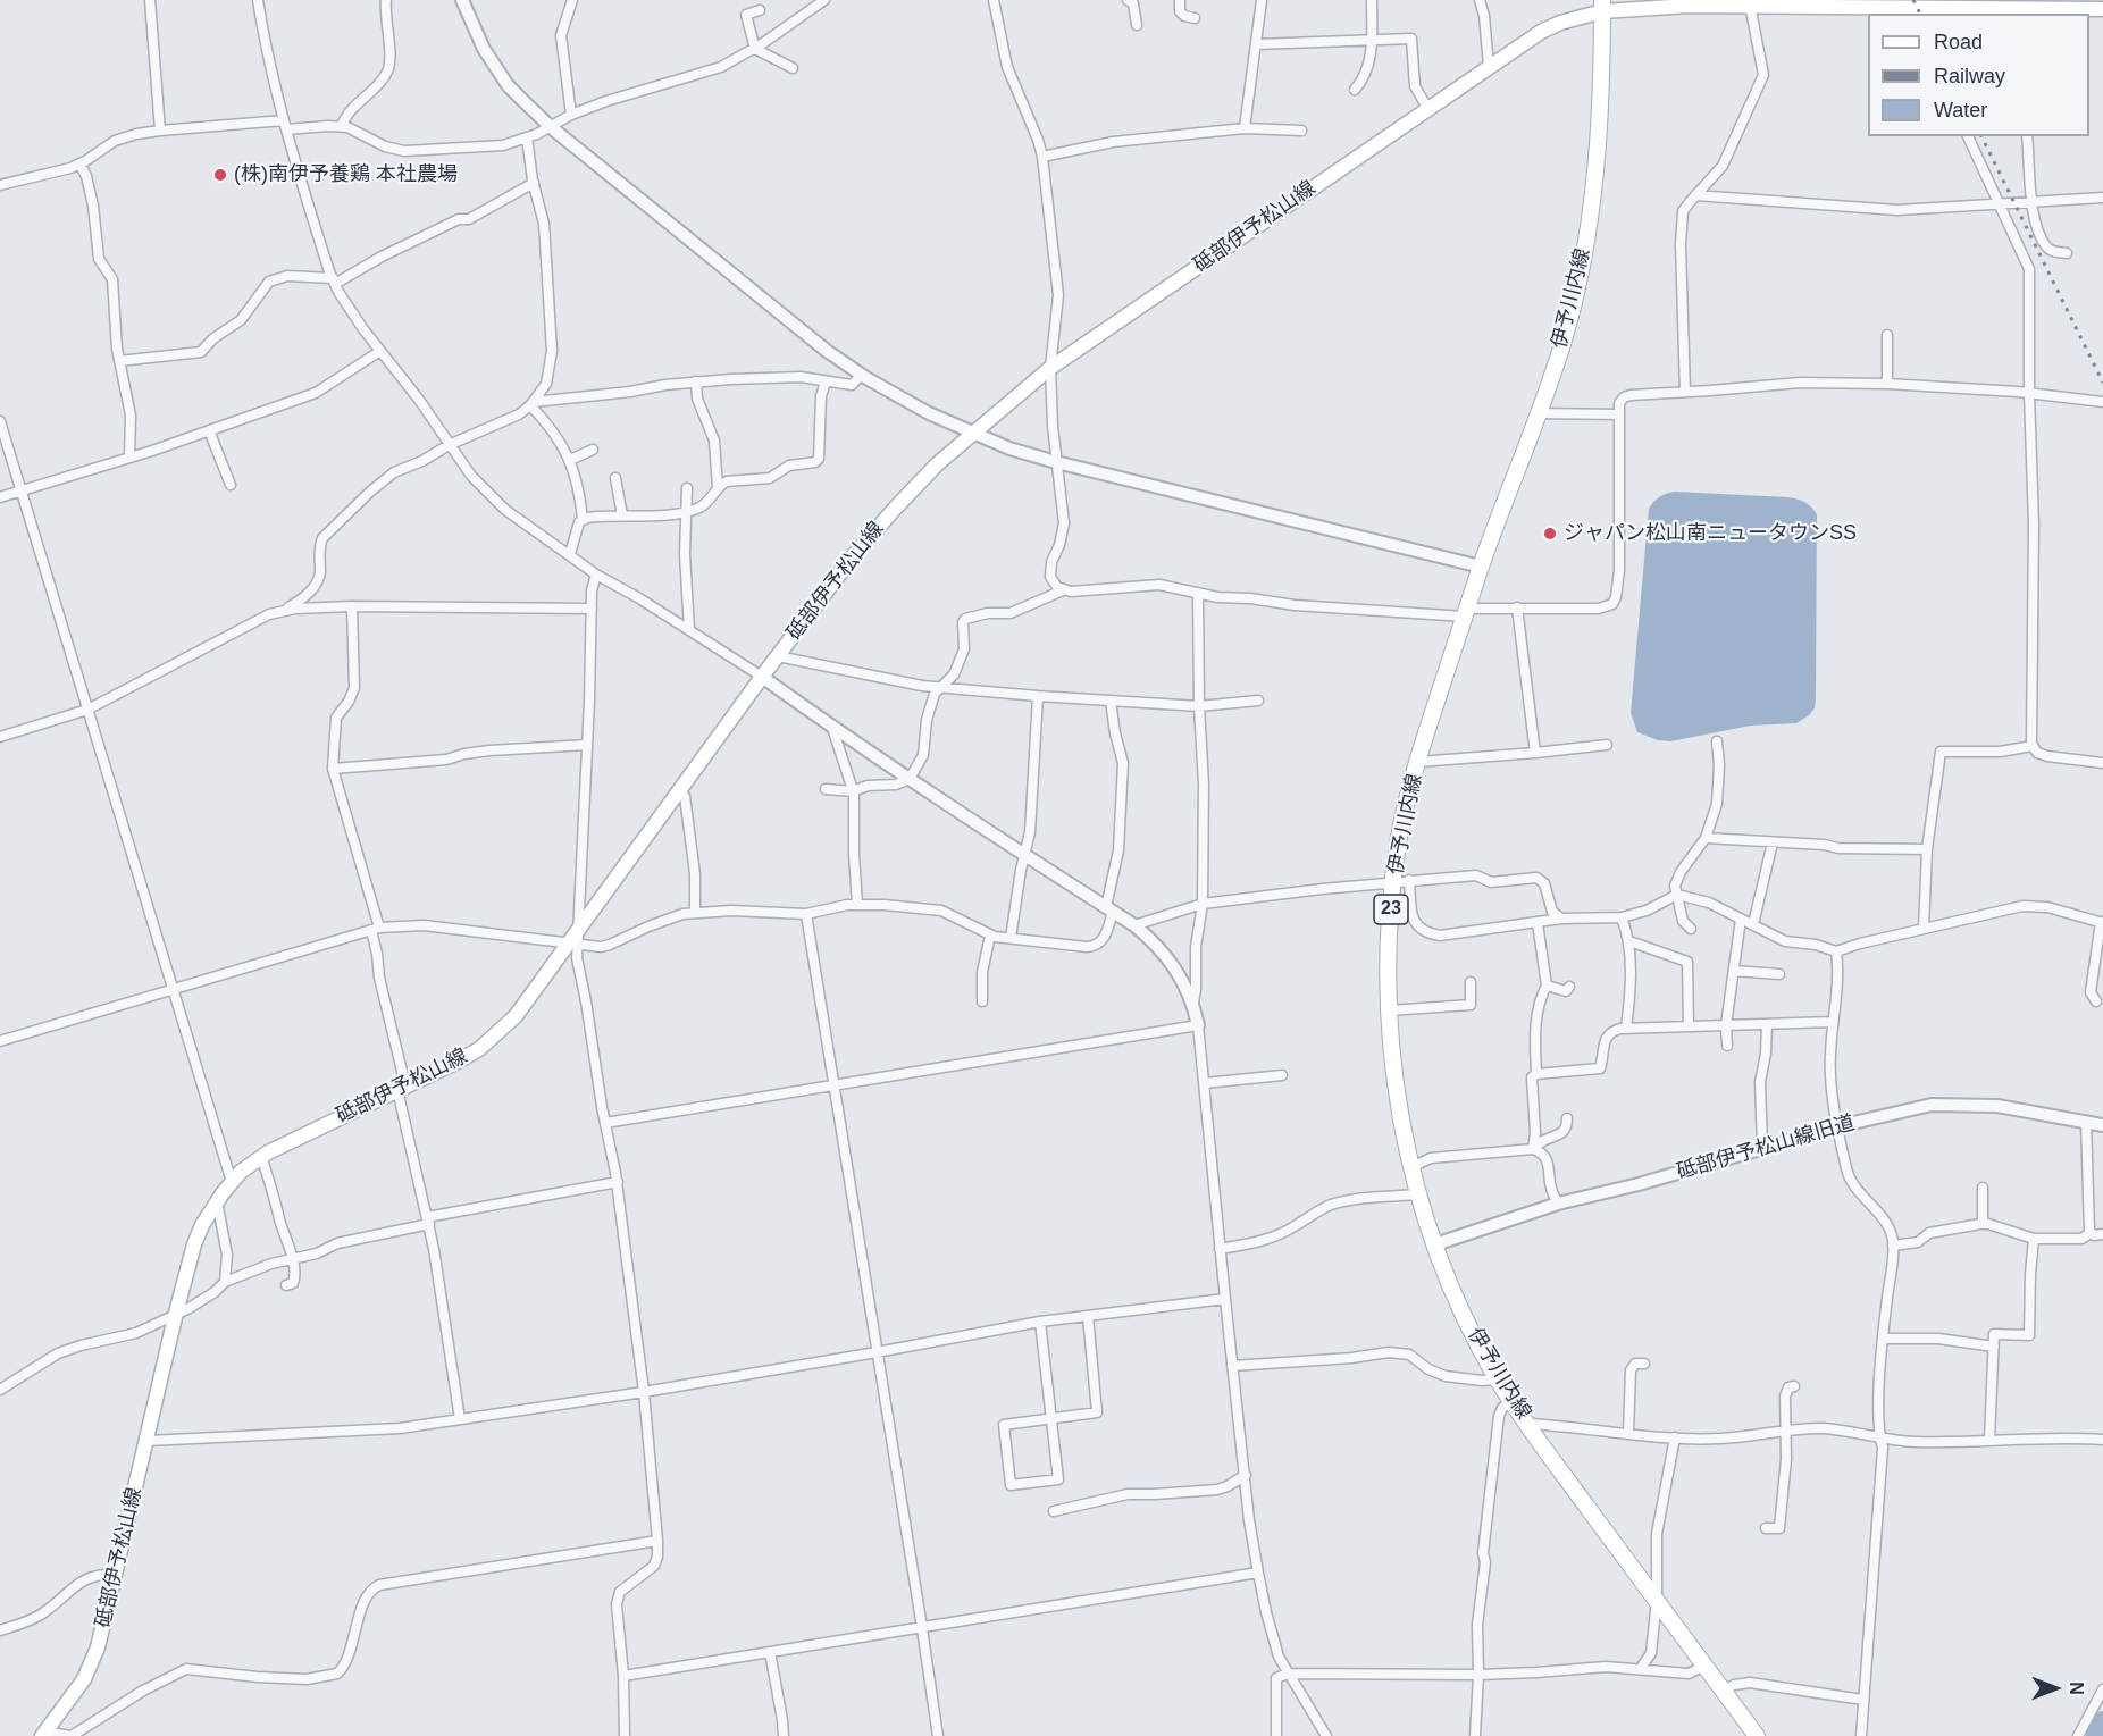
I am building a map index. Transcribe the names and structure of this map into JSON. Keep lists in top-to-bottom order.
{
  "streets": {
    "main road": ["砥部伊予松山線", "伊予川内線", "23"],
    "street": ["砥部伊予松山線旧道"]
  },
  "crossings": [
    ["砥部伊予松山線", "伊予川内線"],
    ["伊予川内線", "砥部伊予松山線旧道"]
  ],
  "places": ["(株)南伊予養鶏 本社農場", "ジャパン松山南ニュータウンSS"],
  "legend": ["Road", "Railway", "Water"],
  "north": "right"
}
